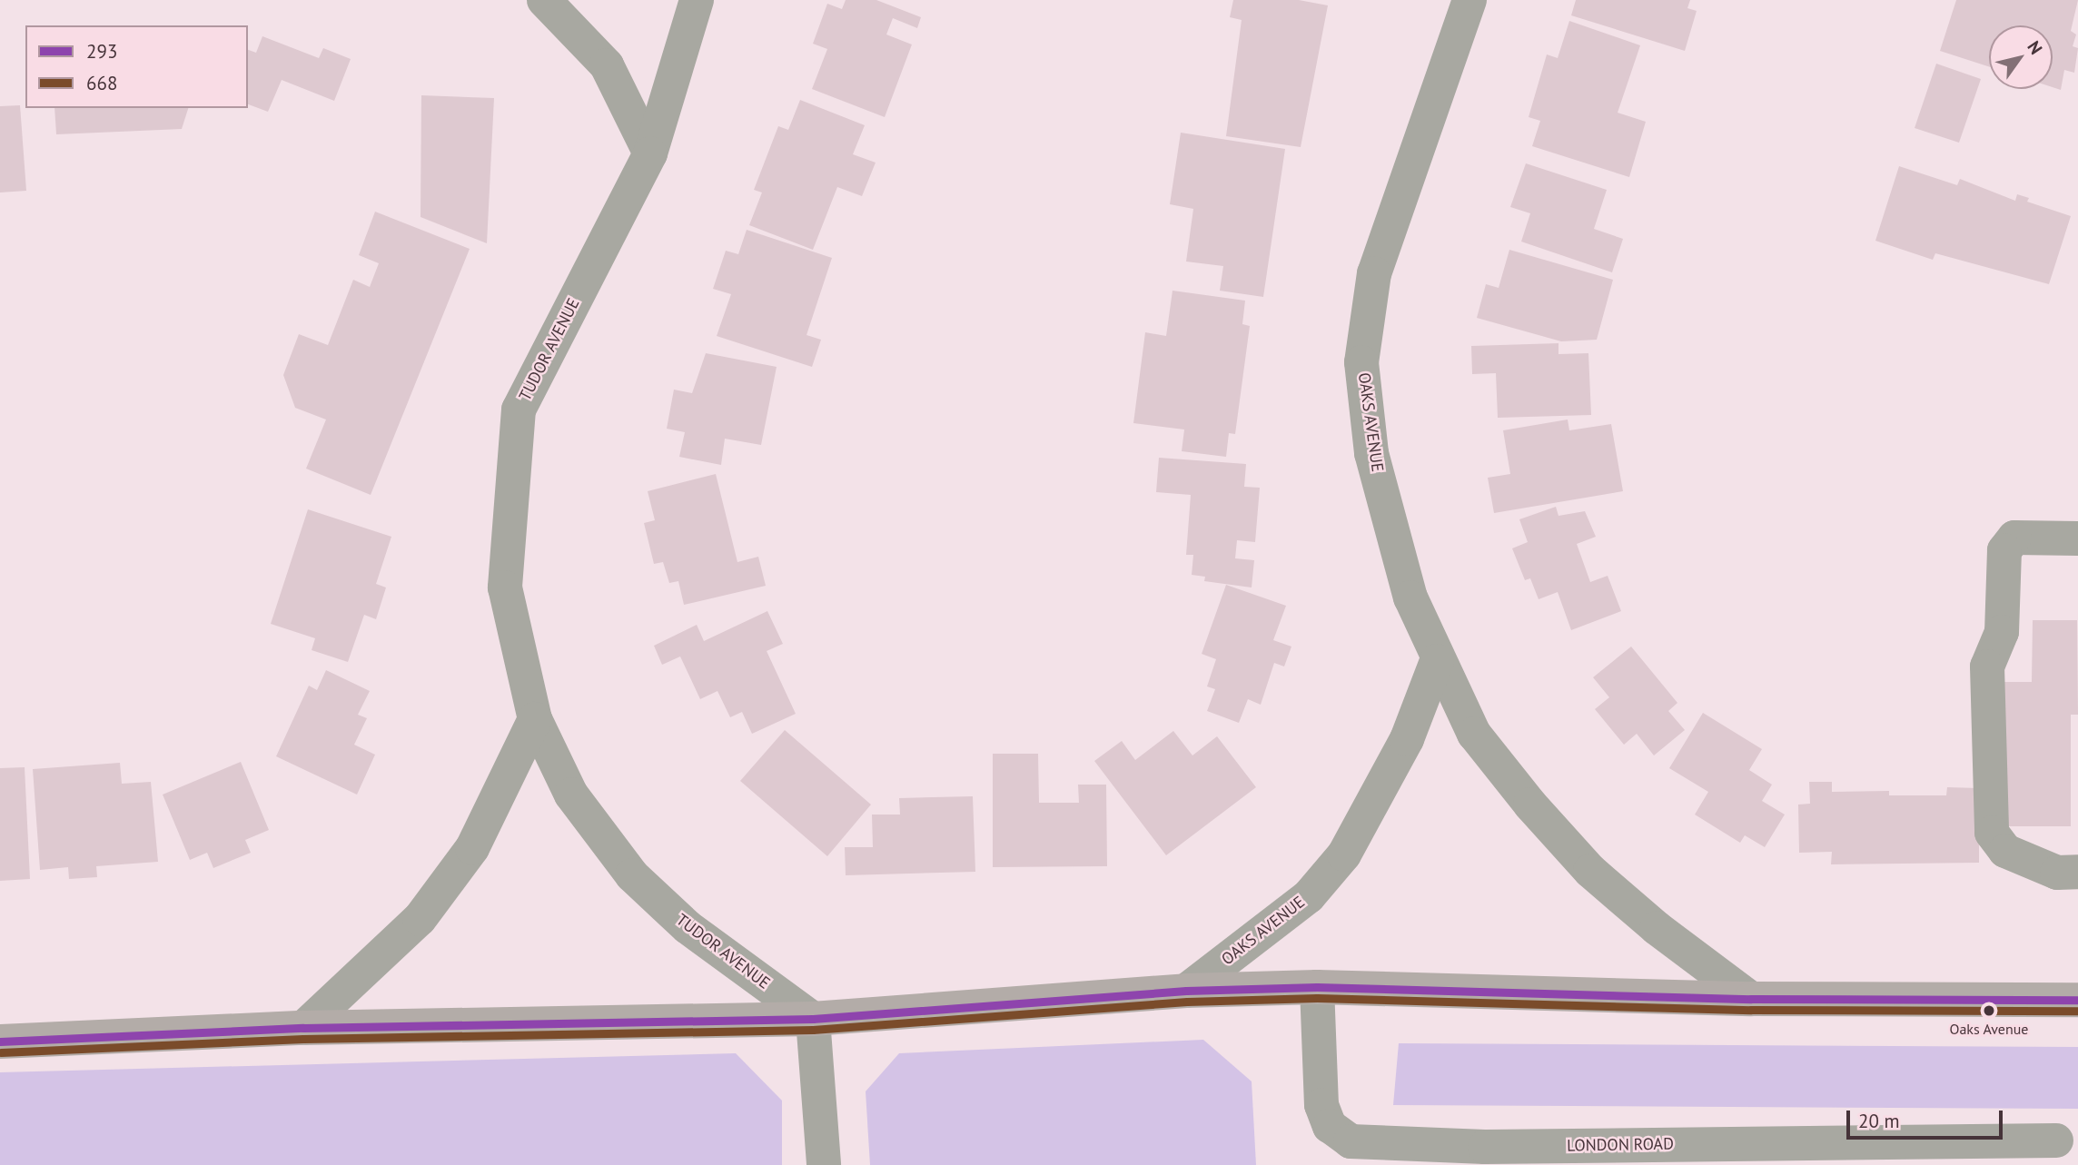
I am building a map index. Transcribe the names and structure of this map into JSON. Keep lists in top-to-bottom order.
{
  "streets": {
    "street": ["TUDOR AVENUE", "OAKS AVENUE", "LONDON ROAD"]
  },
  "places": ["Oaks Avenue"],
  "lines": ["transit line 293", "transit line 668"],
  "legend": ["293", "668"],
  "scale_bar": "20 m",
  "north": "top right"
}
